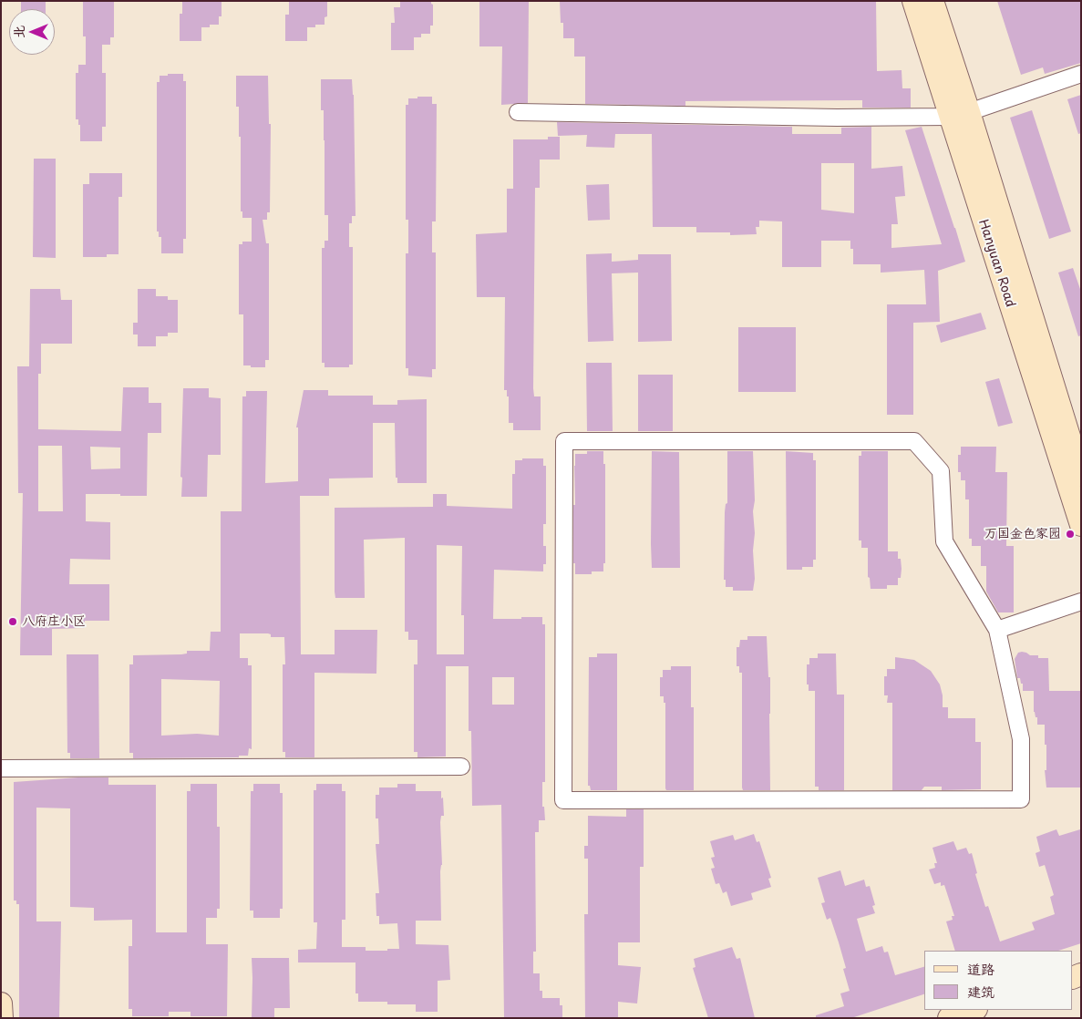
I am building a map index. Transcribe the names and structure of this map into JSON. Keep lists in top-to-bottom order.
{
  "streets": {
    "main road": ["Hanyuan Road"]
  },
  "places": ["万国金色家园", "八府庄小区"],
  "legend": ["道路", "建筑"],
  "north": "left"
}
